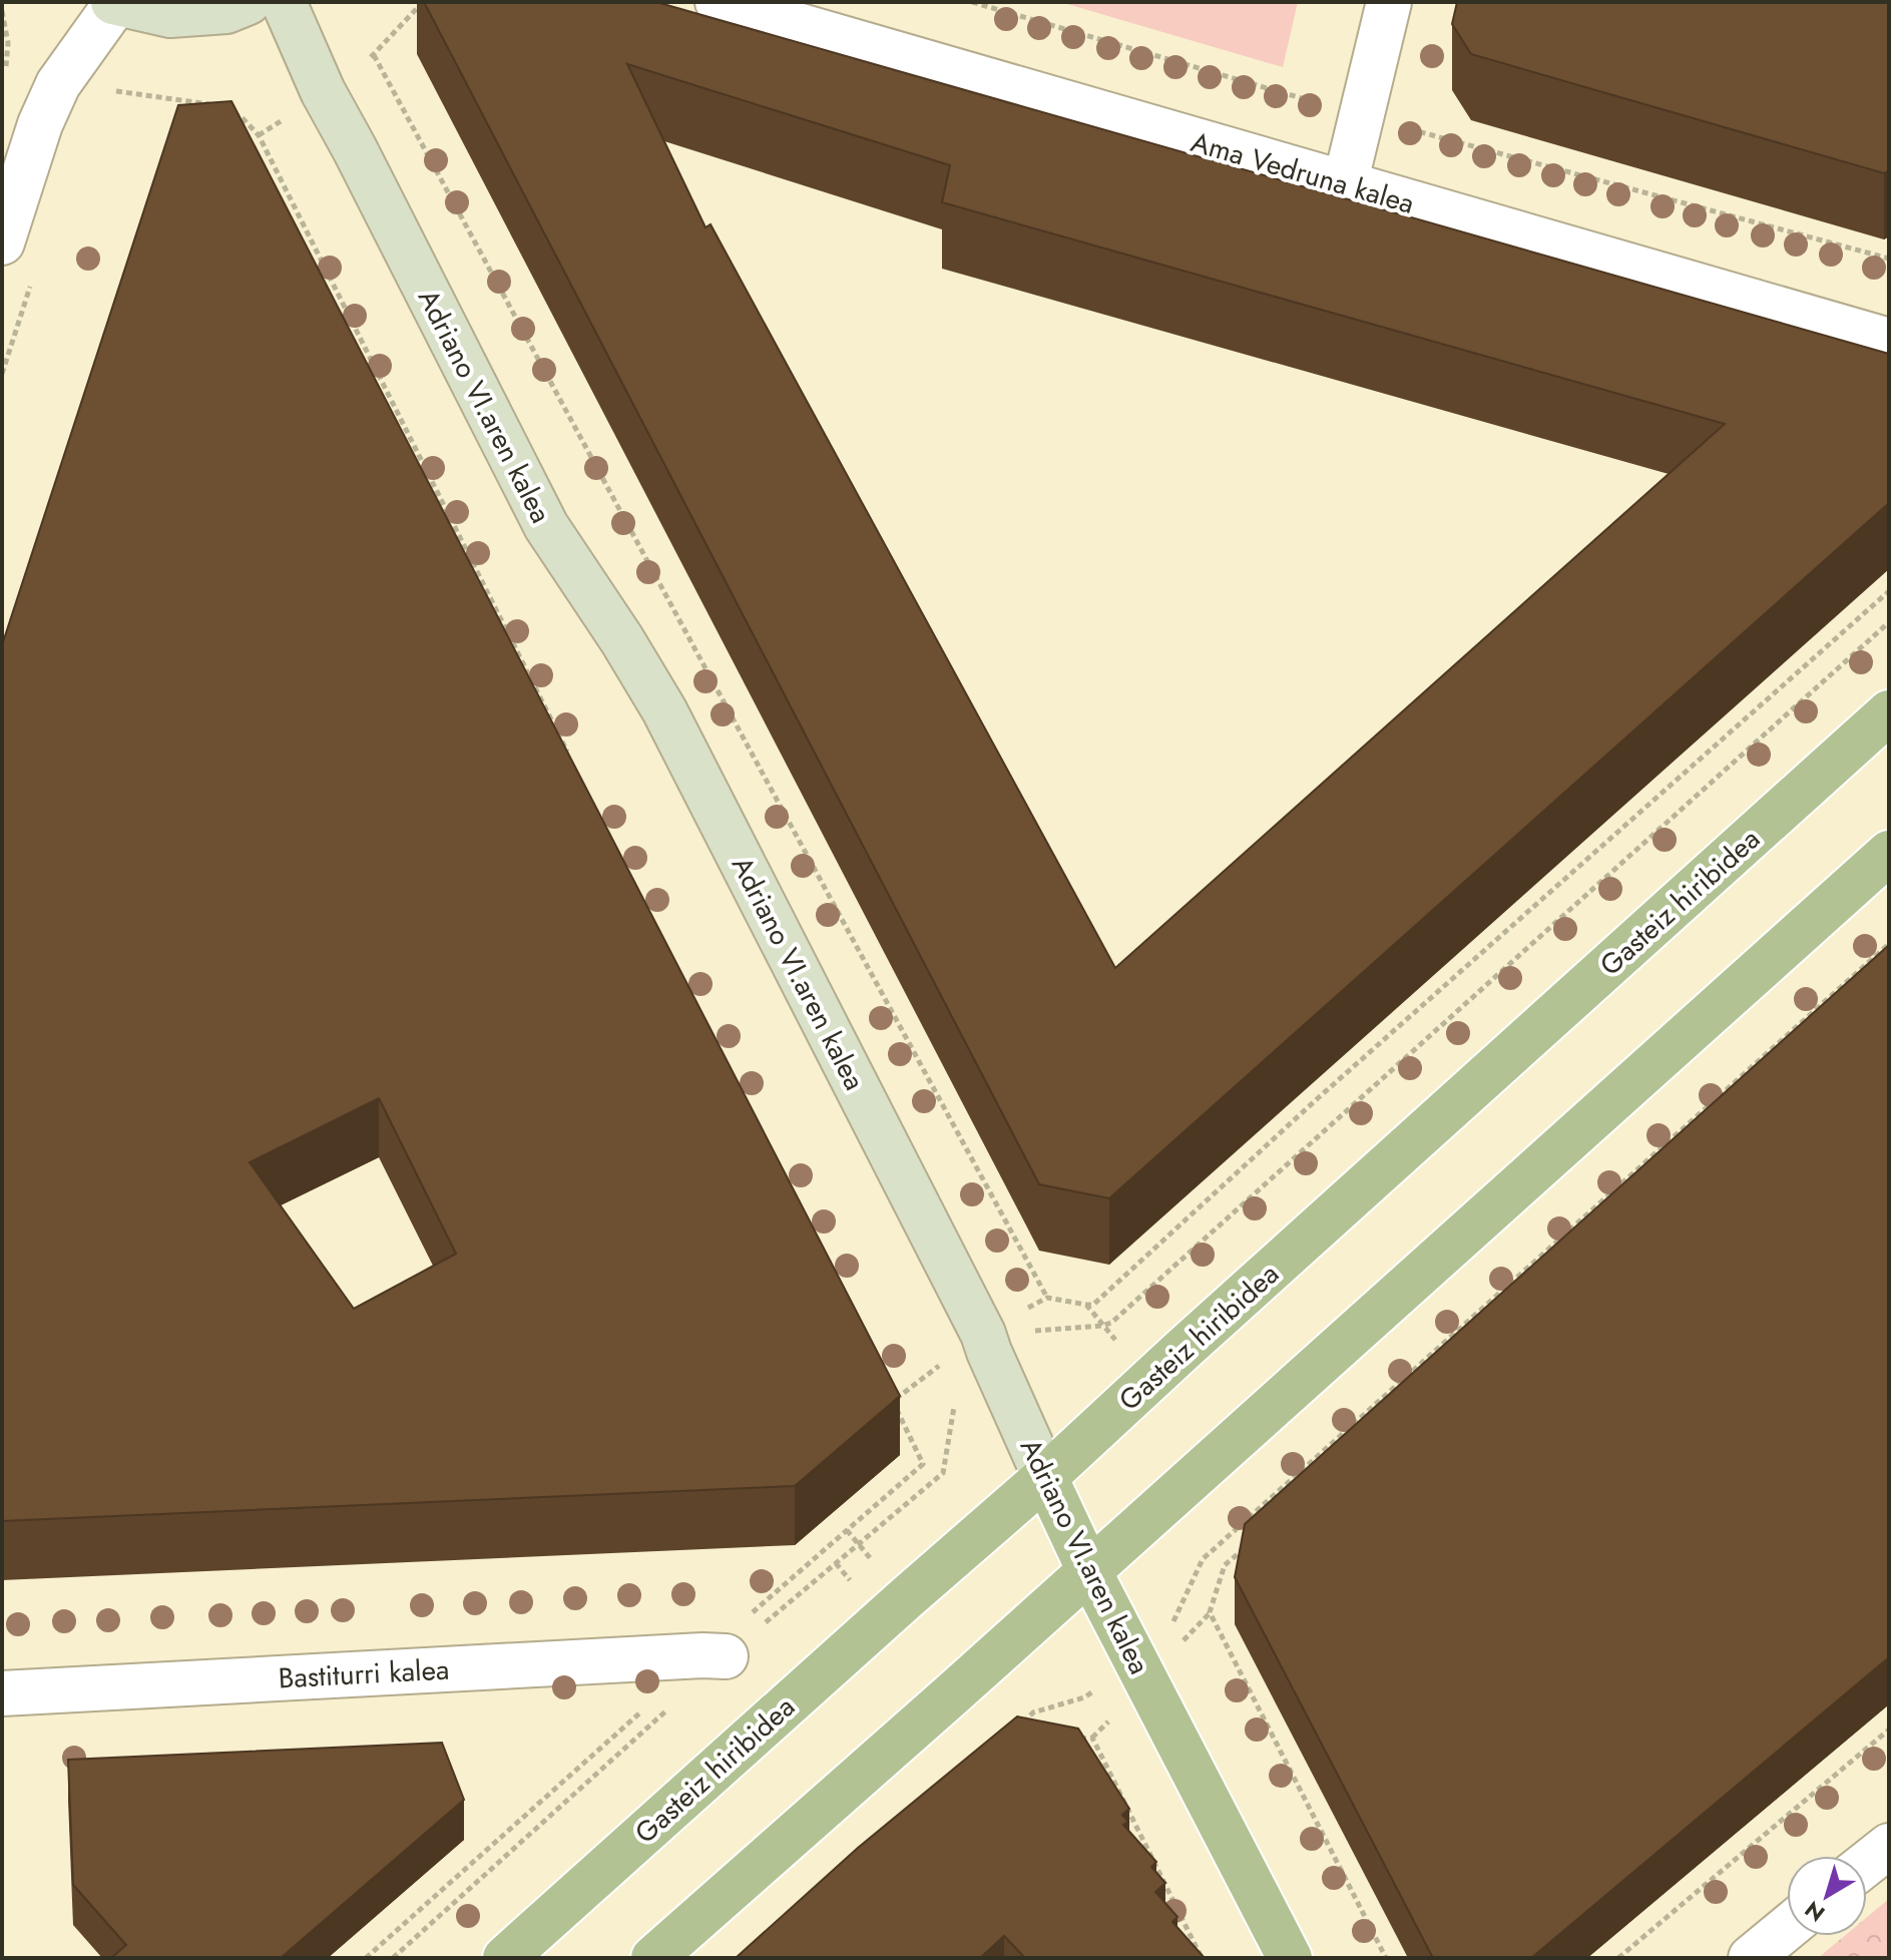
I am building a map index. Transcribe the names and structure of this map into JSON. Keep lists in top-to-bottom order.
{
  "streets": {
    "main road": ["Adriano VI.aren kalea", "Gasteiz hiribidea"],
    "street": ["Ama Vedruna kalea", "Bastiturri kalea"]
  },
  "crossings": [
    ["Adriano VI.aren kalea", "Gasteiz hiribidea"]
  ],
  "north": "bottom left"
}
